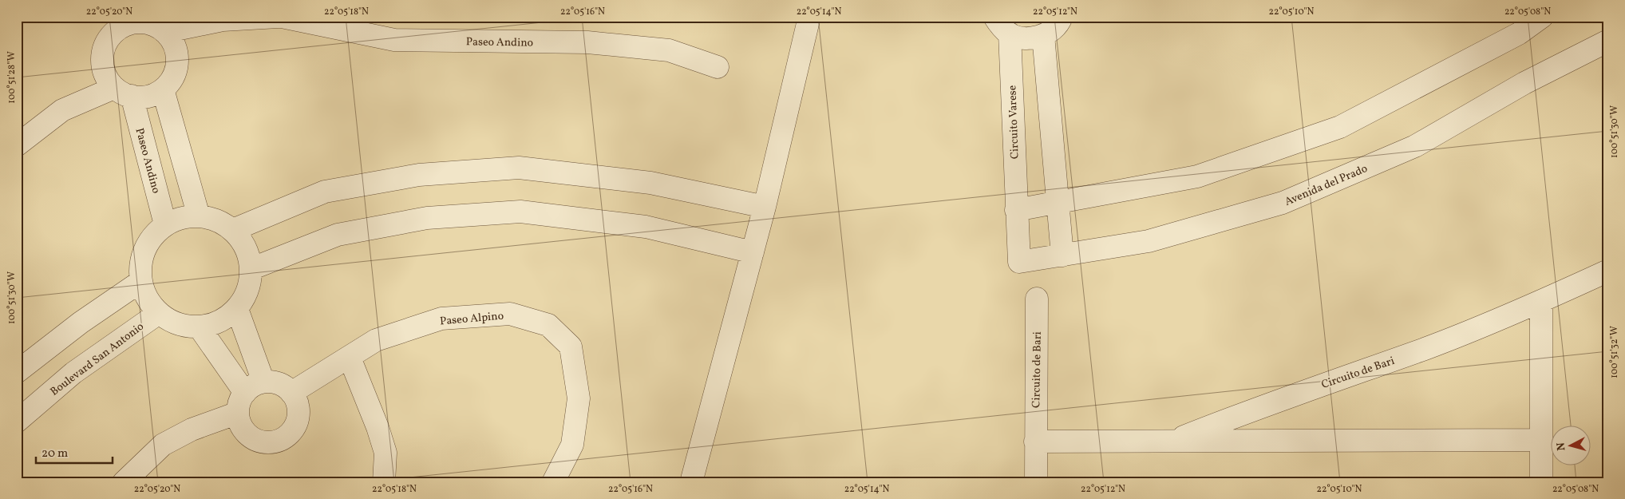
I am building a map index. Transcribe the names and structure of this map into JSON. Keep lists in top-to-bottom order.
{
  "streets": {
    "street": [
      "Paseo Andino",
      "Circuito Varese",
      "Avenida del Prado",
      "Paseo Alpino",
      "Boulevard San Antonio",
      "Circuito de Bari"
    ]
  },
  "crossings": [
    ["Paseo Andino", "Boulevard San Antonio"],
    ["Circuito Varese", "Avenida del Prado"]
  ],
  "scale_bar": "20 m",
  "north": "left",
  "coordinates": [
    "22°05'20\"N",
    "22°05'18\"N",
    "22°05'16\"N",
    "22°05'14\"N",
    "22°05'12\"N",
    "22°05'10\"N",
    "22°05'08\"N",
    "100°51'28\"W",
    "100°51'30\"W",
    "100°51'32\"W"
  ]
}
